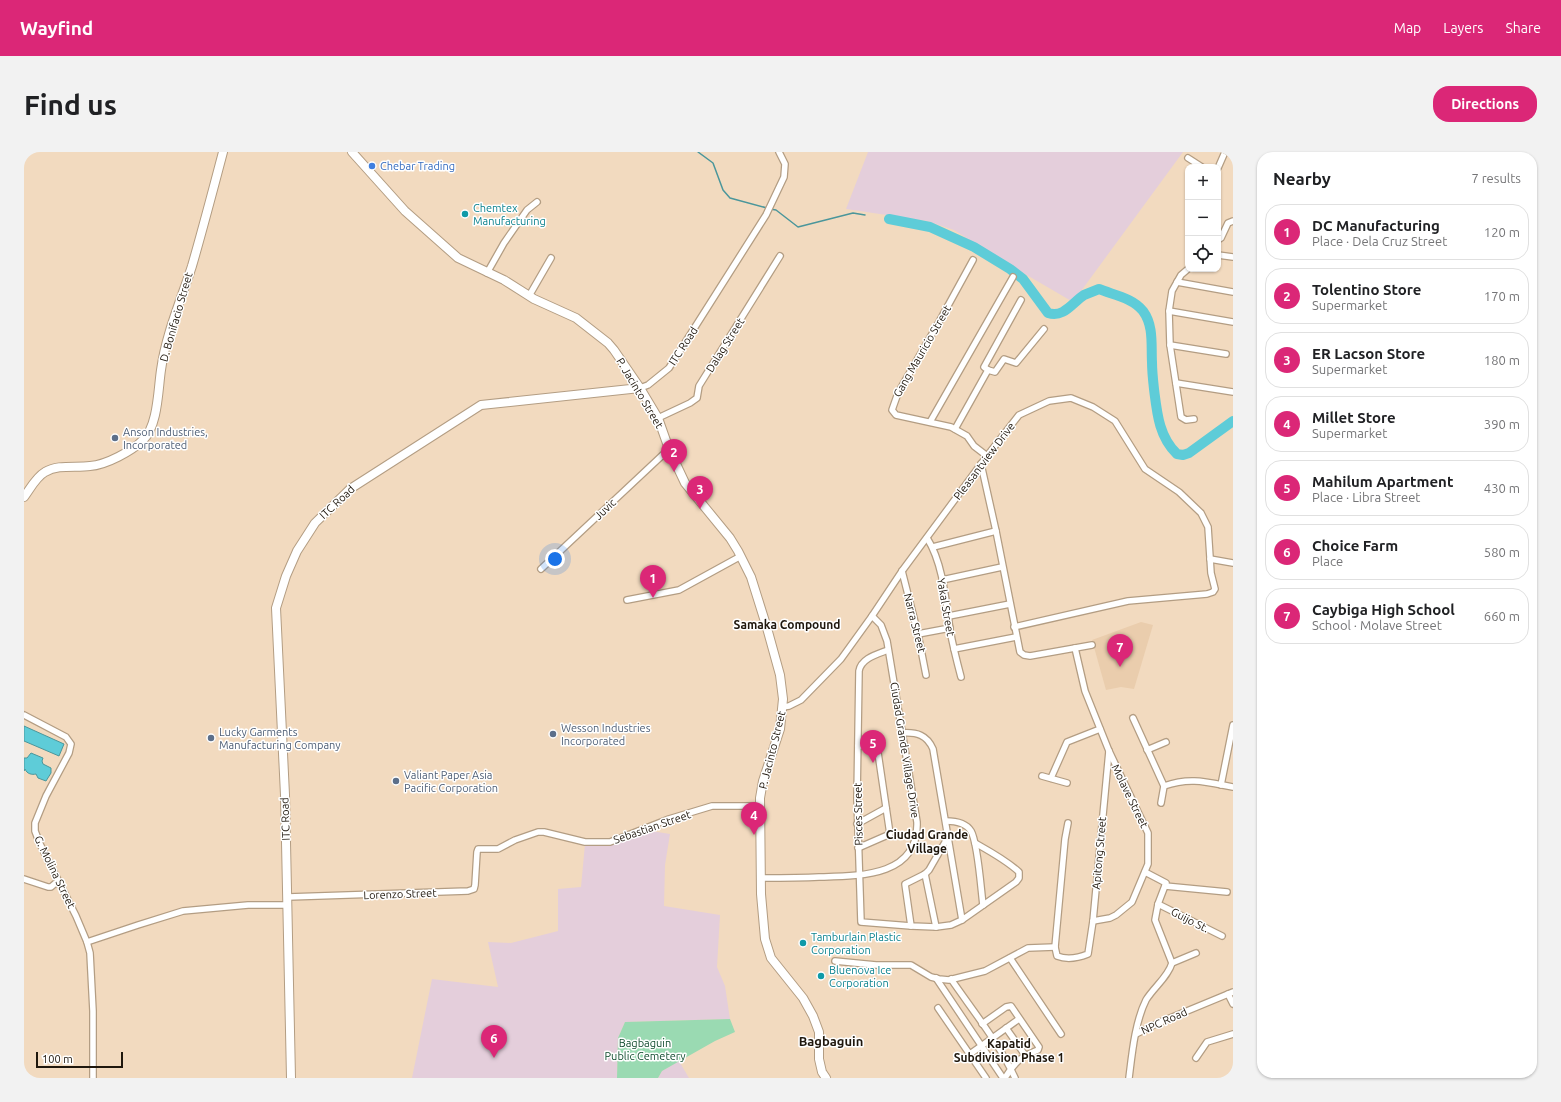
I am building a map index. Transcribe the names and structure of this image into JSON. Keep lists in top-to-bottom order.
{
  "streets": {
    "street": [
      "D. Bonifacio Street",
      "Dalag Street",
      "ITC Road",
      "Gang Mauricio Street",
      "P. Jacinto Street",
      "Pleasantview Drive",
      "Juvic",
      "Yakal Street",
      "Narra Street",
      "Ciudad Grande Village Drive",
      "Molave Street",
      "Pisces Street",
      "Sebastian Street",
      "Apitong Street",
      "G. Molina Street",
      "Lorenzo Street",
      "Guijo St.",
      "NPC Road"
    ]
  },
  "crossings": [
    ["Dalag Street", "P. Jacinto Street"],
    ["ITC Road", "P. Jacinto Street"],
    ["ITC Road", "Lorenzo Street"],
    ["Gang Mauricio Street", "Pleasantview Drive"],
    ["P. Jacinto Street", "Pleasantview Drive"],
    ["P. Jacinto Street", "Juvic"],
    ["P. Jacinto Street", "Ciudad Grande Village Drive"],
    ["P. Jacinto Street", "Sebastian Street"],
    ["Pleasantview Drive", "Yakal Street"],
    ["Pleasantview Drive", "Narra Street"],
    ["Pleasantview Drive", "Ciudad Grande Village Drive"],
    ["Ciudad Grande Village Drive", "Pisces Street"],
    ["Molave Street", "Apitong Street"],
    ["Sebastian Street", "Lorenzo Street"]
  ],
  "districts": [
    "Samaka Compound",
    "Ciudad Grande Village",
    "Bagbaguin",
    "Kapatid Subdivision Phase 1"
  ],
  "parks": ["Bagbaguin Public Cemetery"],
  "places": [
    "Chebar Trading",
    "Chemtex Manufacturing",
    "Anson Industries, Incorporated",
    "Wesson Industries Incorporated",
    "Lucky Garments Manufacturing Company",
    "Valiant Paper Asia Pacific Corporation",
    "Tamburlain Plastic Corporation",
    "Bluenova Ice Corporation"
  ],
  "scale_bar": "100 m",
  "page": {
    "header": "Wayfind",
    "nav": ["Map", "Layers", "Share"],
    "buttons": "Directions",
    "title": "Find us",
    "heading": ["Nearby", "7 results"],
    "map_buttons": ["+", "−"],
    "list": [
      {
        "mark": "1",
        "name": "DC Manufacturing",
        "note": "Place · Dela Cruz Street",
        "value": "120 m"
      },
      {
        "mark": "2",
        "name": "Tolentino Store",
        "note": "Supermarket",
        "value": "170 m"
      },
      {
        "mark": "3",
        "name": "ER Lacson Store",
        "note": "Supermarket",
        "value": "180 m"
      },
      {
        "mark": "4",
        "name": "Millet Store",
        "note": "Supermarket",
        "value": "390 m"
      },
      {
        "mark": "5",
        "name": "Mahilum Apartment",
        "note": "Place · Libra Street",
        "value": "430 m"
      },
      {
        "mark": "6",
        "name": "Choice Farm",
        "note": "Place",
        "value": "580 m"
      },
      {
        "mark": "7",
        "name": "Caybiga High School",
        "note": "School · Molave Street",
        "value": "660 m"
      }
    ],
    "pins": [
      "2",
      "3",
      "1",
      "7",
      "5",
      "4",
      "6"
    ],
    "scale": "100 m"
  }
}
